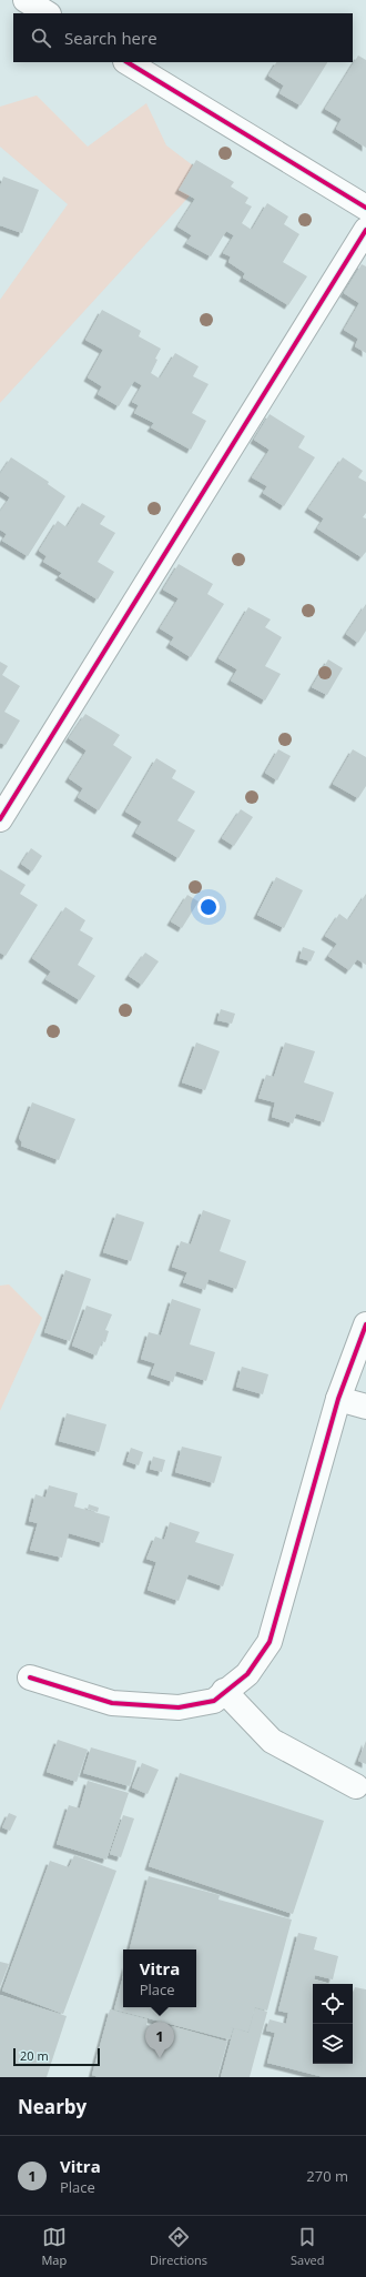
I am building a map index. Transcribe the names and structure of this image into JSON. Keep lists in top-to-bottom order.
{
  "scale_bar": "20 m",
  "page": {
    "search": "Search here",
    "popup": ["Vitra", "Place"],
    "pins": "1",
    "scale": "20 m",
    "heading": "Nearby",
    "list": [
      {
        "mark": "1",
        "name": "Vitra",
        "note": "Place",
        "value": "270 m"
      }
    ],
    "nav": ["Map", "Directions", "Saved"]
  }
}
